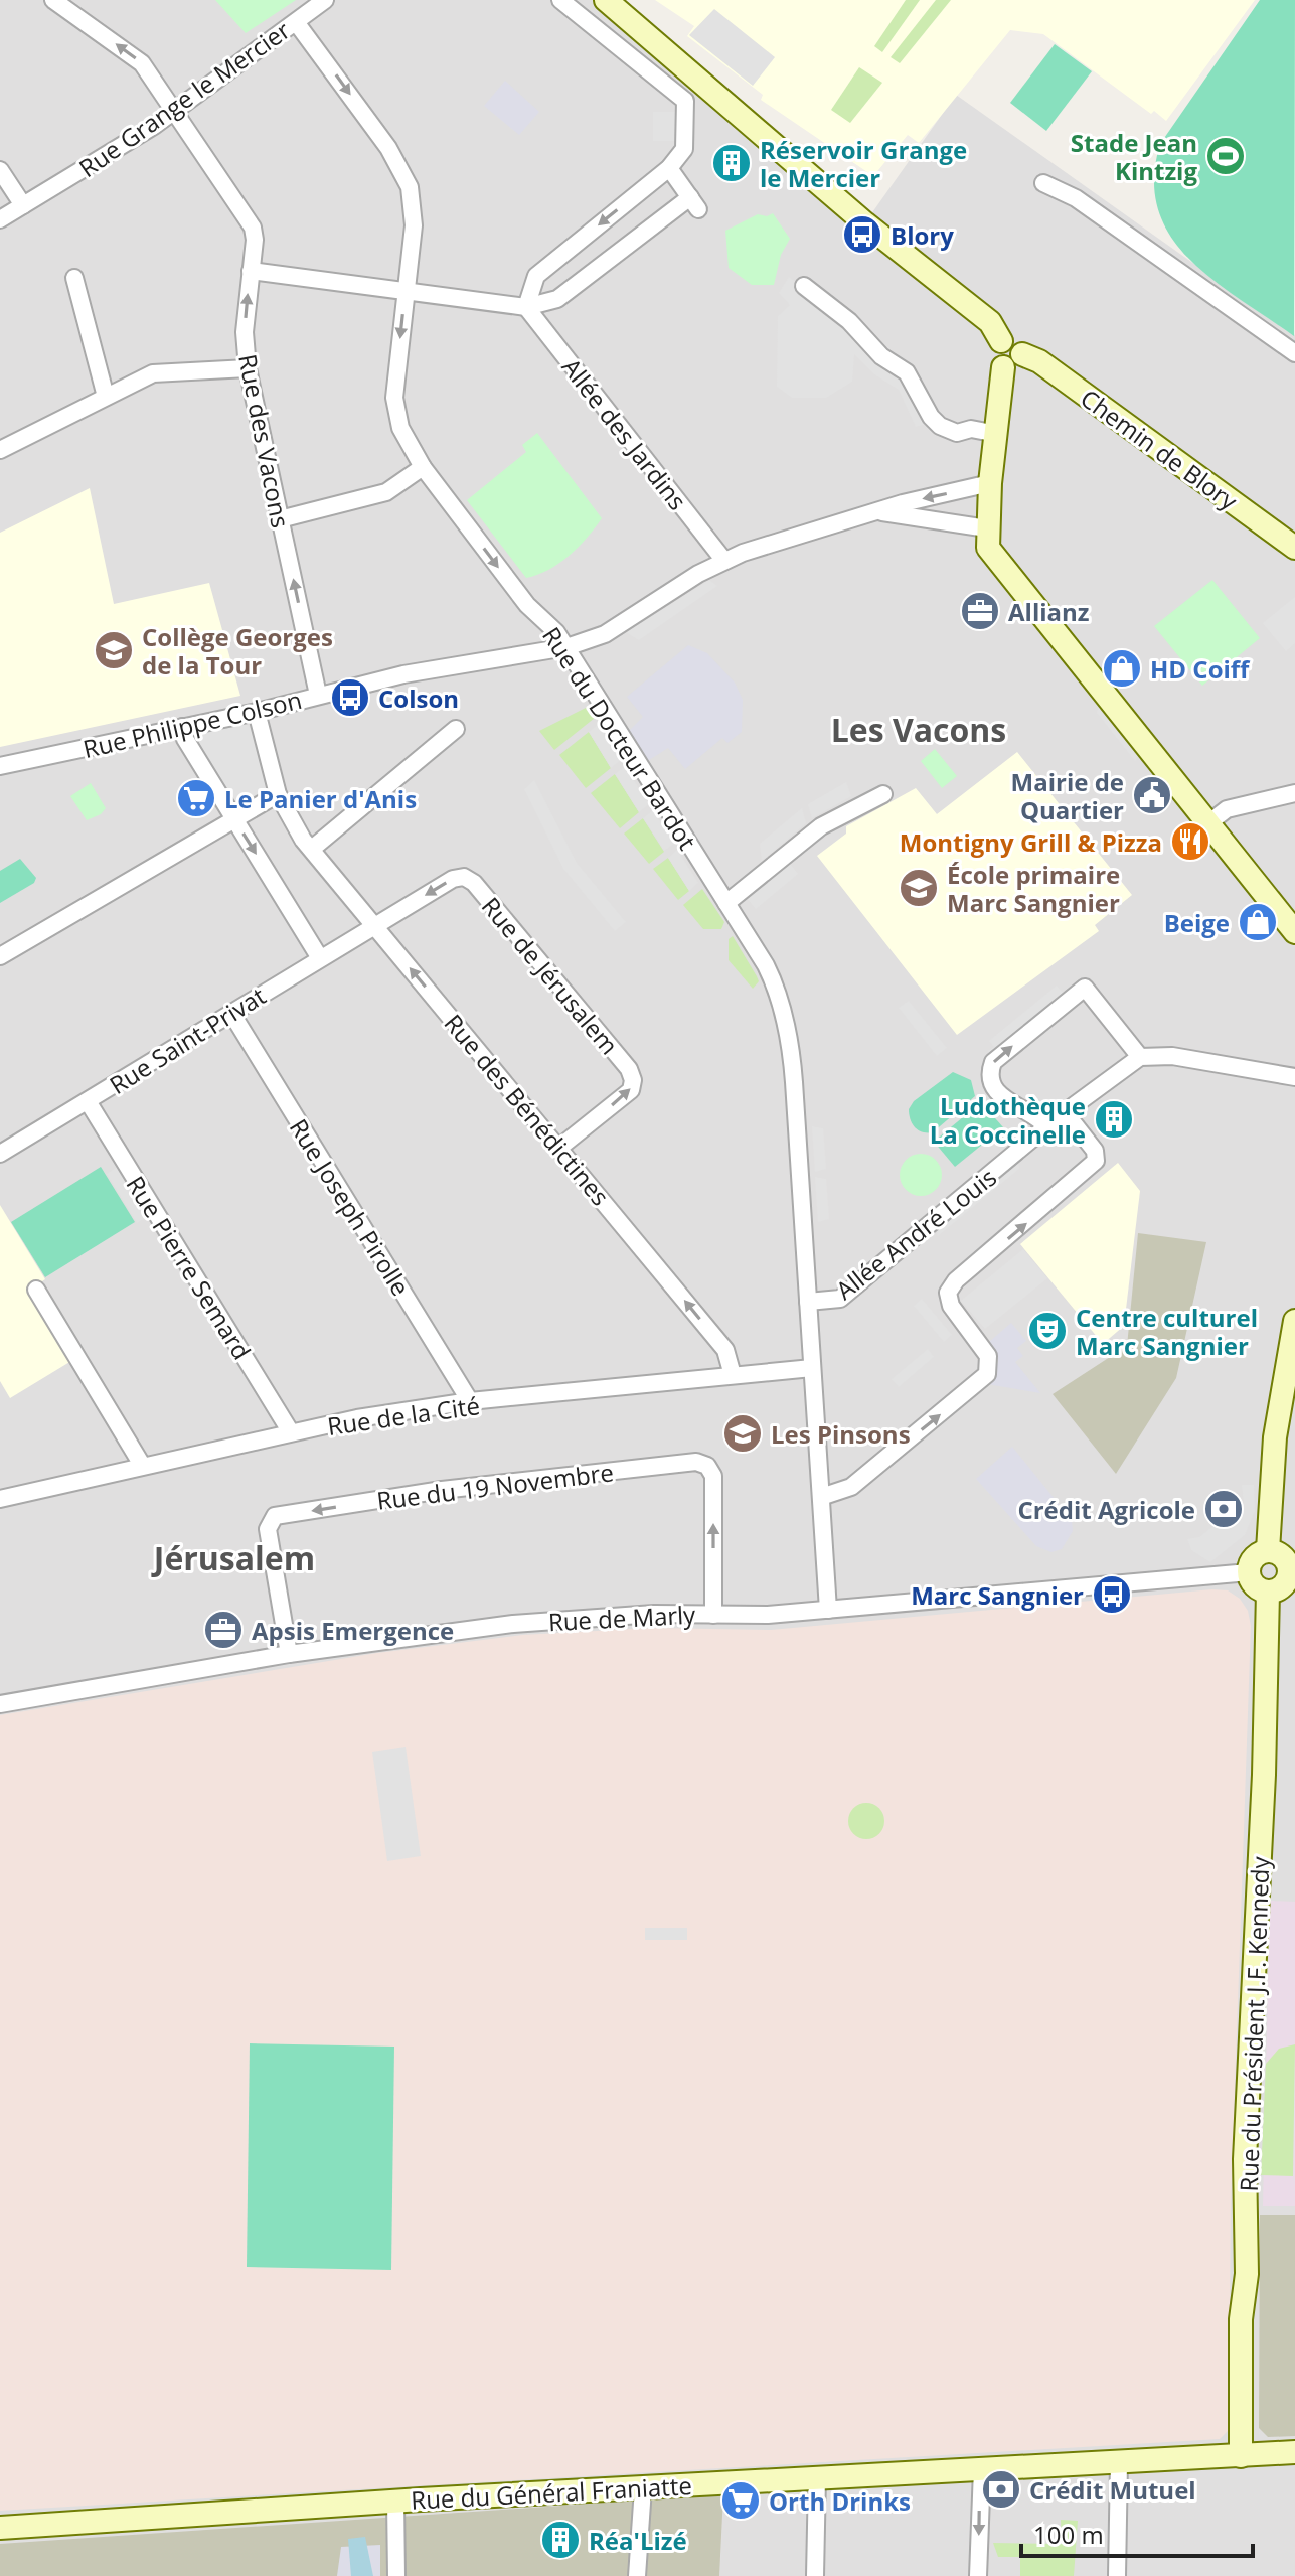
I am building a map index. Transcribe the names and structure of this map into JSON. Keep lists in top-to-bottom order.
{
  "streets": {
    "street": [
      "Rue Grange le Mercier",
      "Allée des Jardins",
      "Rue des Vacons",
      "Chemin de Blory",
      "Rue Philippe Colson",
      "Rue du Docteur Bardot",
      "Rue de Jérusalem",
      "Rue Saint-Privat",
      "Rue des Bénédictines",
      "Rue Joseph Pirolle",
      "Allée André Louis",
      "Rue Pierre Semard",
      "Rue de la Cité",
      "Rue du 19 Novembre",
      "Rue de Marly",
      "Rue du Président J.F. Kennedy",
      "Rue du Général Franiatte"
    ]
  },
  "crossings": [
    ["Rue Grange le Mercier", "Rue des Vacons"],
    ["Rue Grange le Mercier", "Rue du Docteur Bardot"],
    ["Allée des Jardins", "Rue Philippe Colson"],
    ["Rue des Vacons", "Rue Philippe Colson"],
    ["Rue Philippe Colson", "Rue du Docteur Bardot"],
    ["Rue Philippe Colson", "Rue des Bénédictines"],
    ["Rue du Docteur Bardot", "Allée André Louis"],
    ["Rue du Docteur Bardot", "Rue de la Cité"],
    ["Rue du Docteur Bardot", "Rue de Marly"],
    ["Rue de Jérusalem", "Rue Saint-Privat"],
    ["Rue de Jérusalem", "Rue des Bénédictines"],
    ["Rue Saint-Privat", "Rue des Bénédictines"],
    ["Rue Saint-Privat", "Rue Joseph Pirolle"],
    ["Rue Saint-Privat", "Rue Pierre Semard"],
    ["Rue des Bénédictines", "Rue de la Cité"],
    ["Rue Joseph Pirolle", "Rue de la Cité"],
    ["Rue Pierre Semard", "Rue de la Cité"],
    ["Rue du 19 Novembre", "Rue de Marly"],
    ["Rue de Marly", "Rue du Président J.F. Kennedy"],
    ["Rue du Président J.F. Kennedy", "Rue du Général Franiatte"]
  ],
  "one_way": ["Rue des Vacons", "Rue du Docteur Bardot", "Rue des Bénédictines"],
  "districts": ["Les Vacons", "Jérusalem"],
  "places": {
    "sports": ["Stade Jean Kintzig"],
    "building": ["Réservoir Grange le Mercier", "Ludothèque La Coccinelle", "Réa'Lizé"],
    "bus stop": ["Blory", "Colson", "Marc Sangnier"],
    "office": ["Allianz", "Apsis Emergence"],
    "school or university": ["Collège Georges de la Tour", "École primaire Marc Sangnier", "Les Pinsons"],
    "shop": ["HD Coiff", "Beige"],
    "public building": ["Mairie de Quartier"],
    "supermarket": ["Le Panier d'Anis", "Orth Drinks"],
    "restaurant": ["Montigny Grill & Pizza"],
    "theatre": ["Centre culturel Marc Sangnier"],
    "bank": ["Crédit Agricole", "Crédit Mutuel"]
  },
  "scale_bar": "100 m"
}
